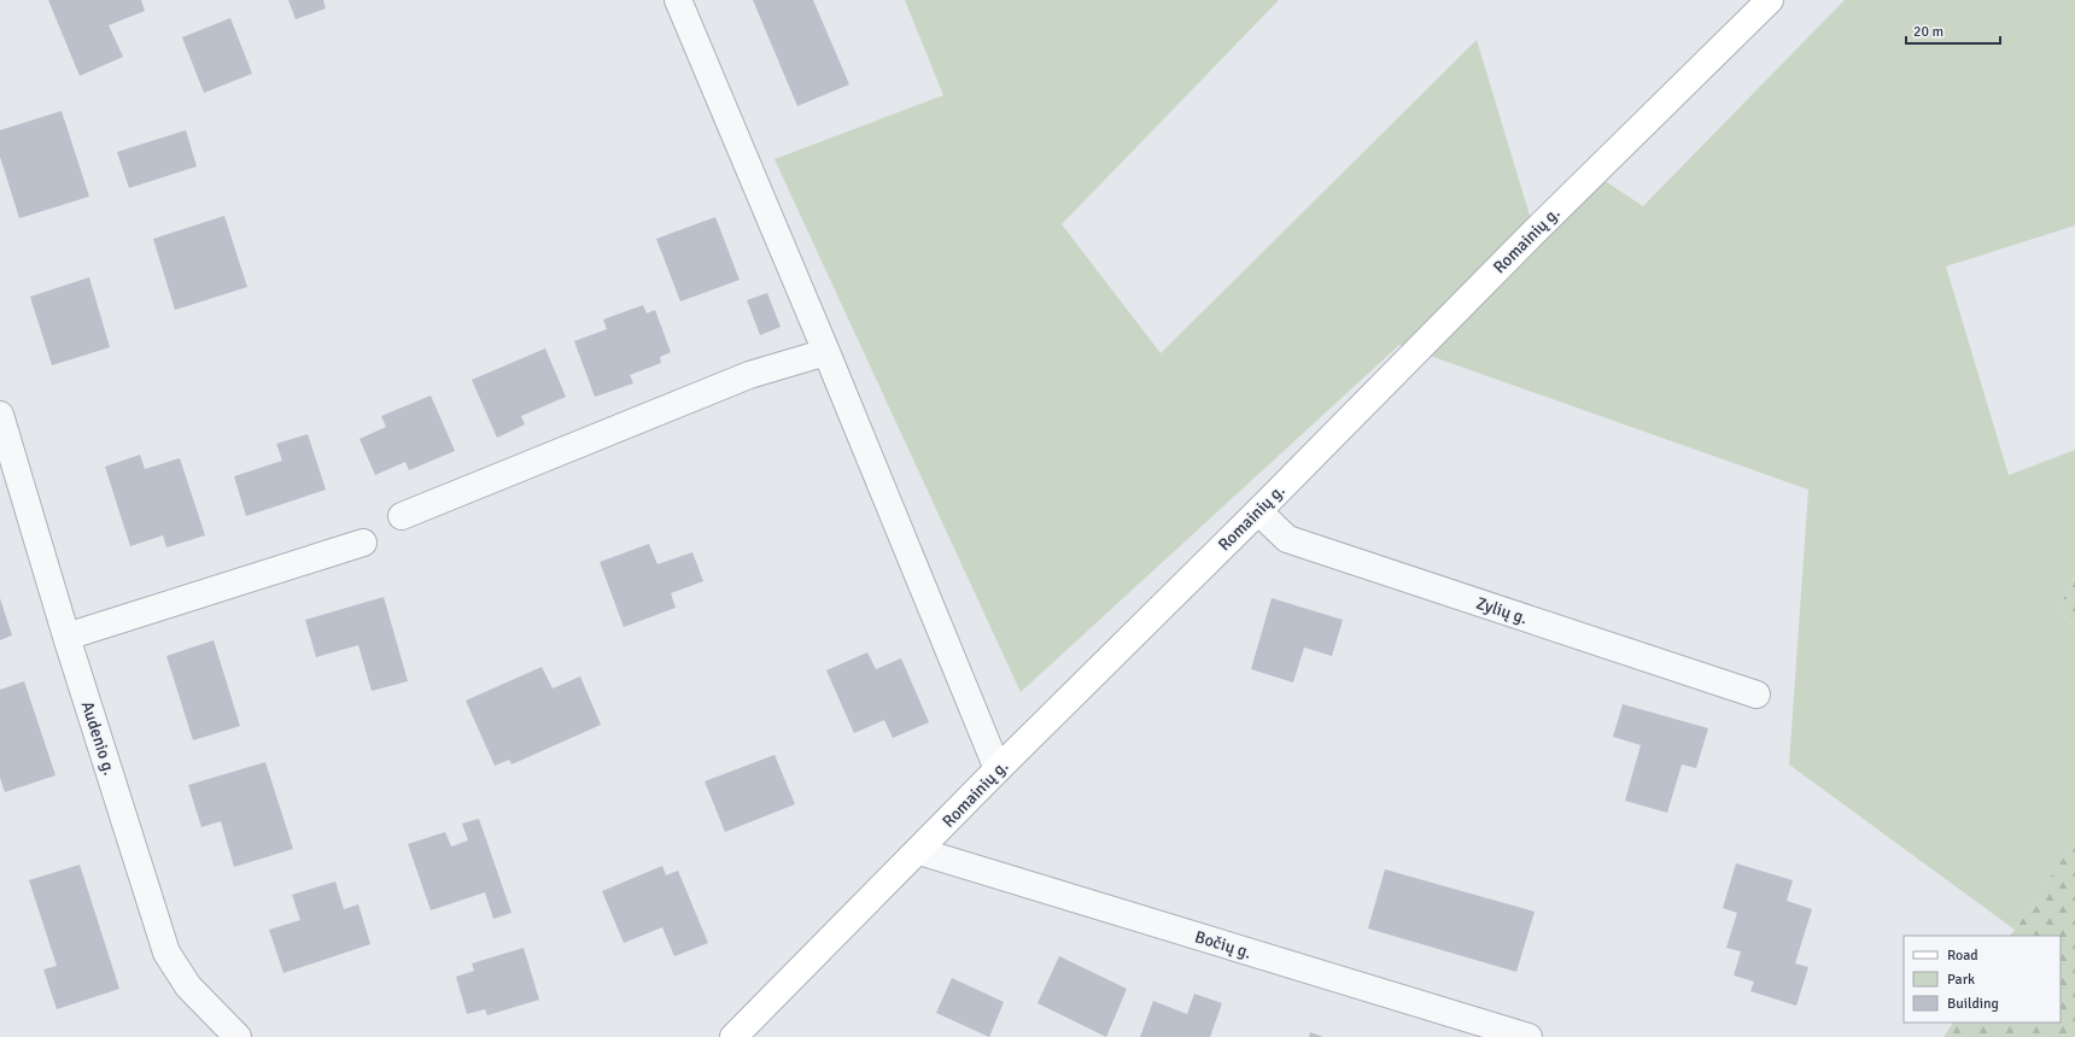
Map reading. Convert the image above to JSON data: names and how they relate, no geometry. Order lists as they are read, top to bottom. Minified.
{"streets":{"main road":["Romainių g."],"street":["Zylių g.","Audenio g.","Bočių g."]},"crossings":[["Romainių g.","Zylių g."],["Romainių g.","Bočių g."]],"legend":["Road","Park","Building"],"scale_bar":"20 m"}
